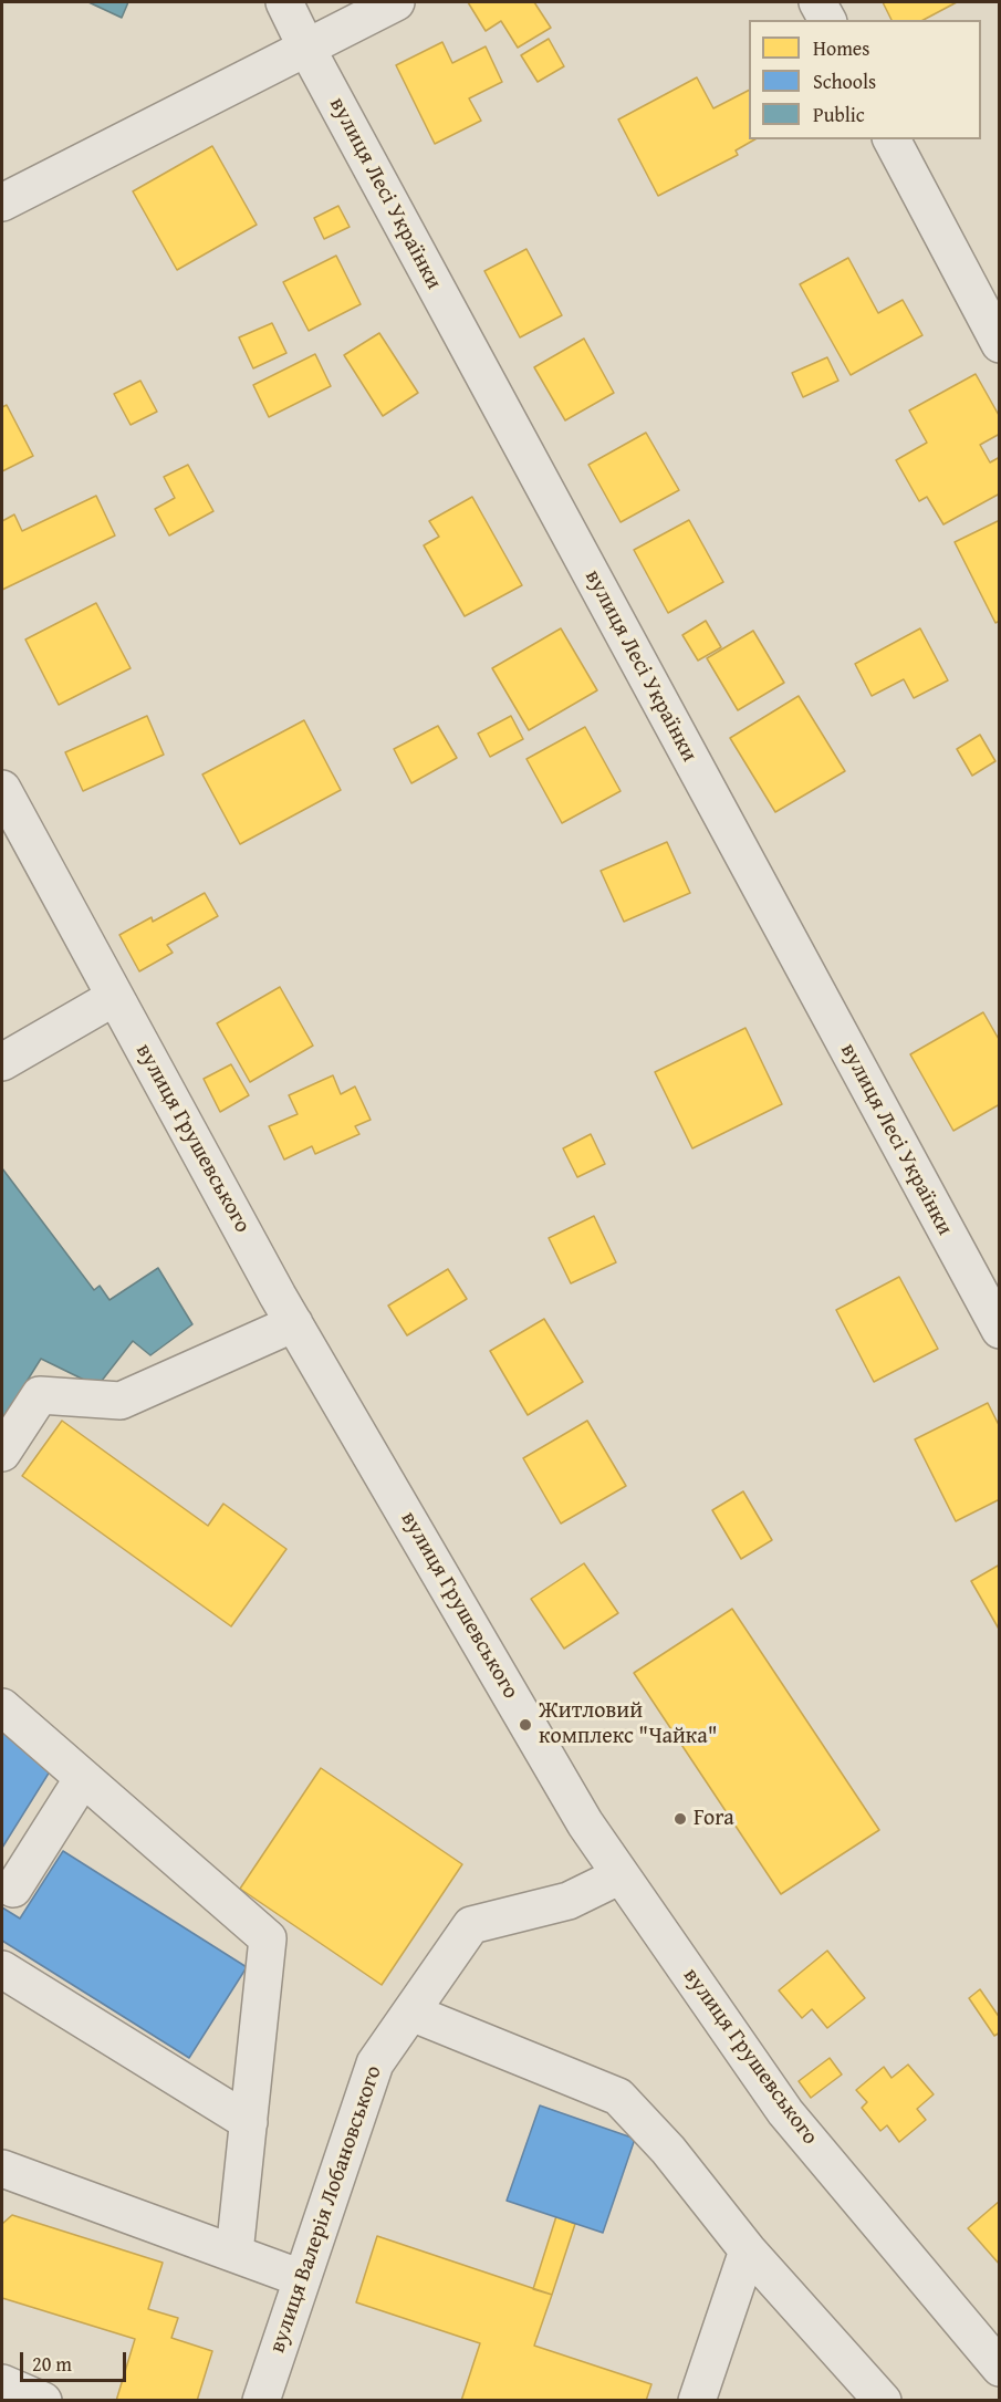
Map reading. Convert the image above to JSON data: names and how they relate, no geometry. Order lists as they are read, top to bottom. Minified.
{"streets":{"street":["вулиця Лесі Українки","вулиця Грушевського","вулиця Валерія Лобановського"]},"crossings":[["вулиця Грушевського","вулиця Валерія Лобановського"]],"places":["Житловий комплекс \"Чайка\"","Fora"],"legend":["Homes","Schools","Public"],"scale_bar":"20 m"}
